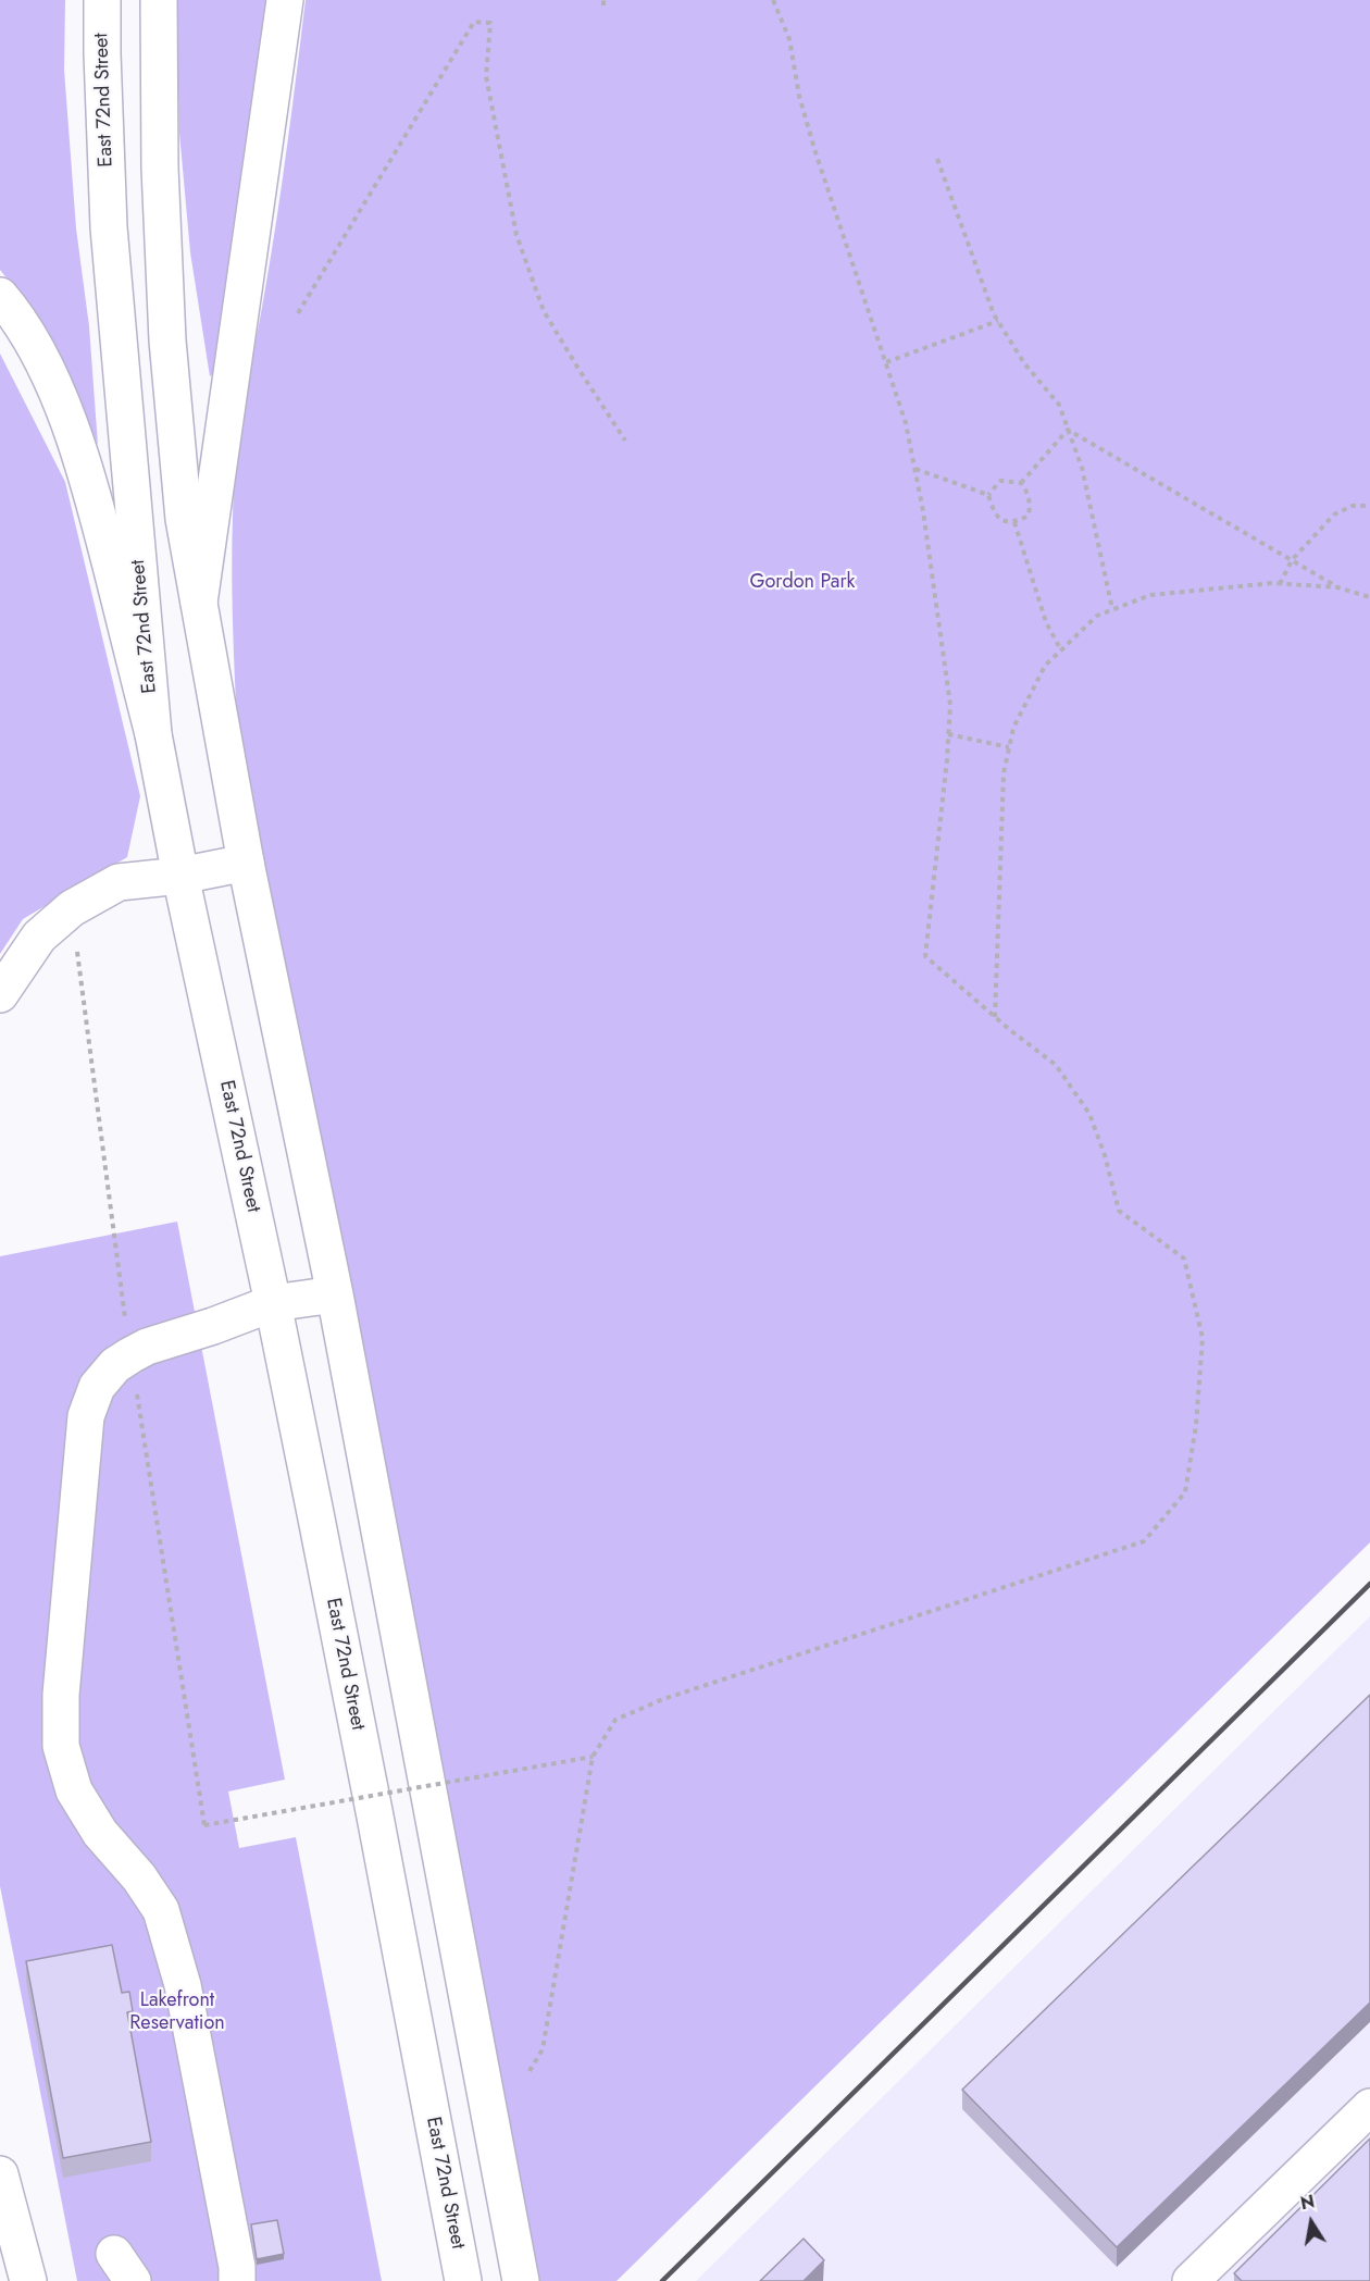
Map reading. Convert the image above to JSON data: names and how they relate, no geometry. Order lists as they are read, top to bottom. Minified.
{"streets":{"main road":["East 72nd Street"]},"parks":["Gordon Park","Lakefront Reservation"],"north":"top"}
